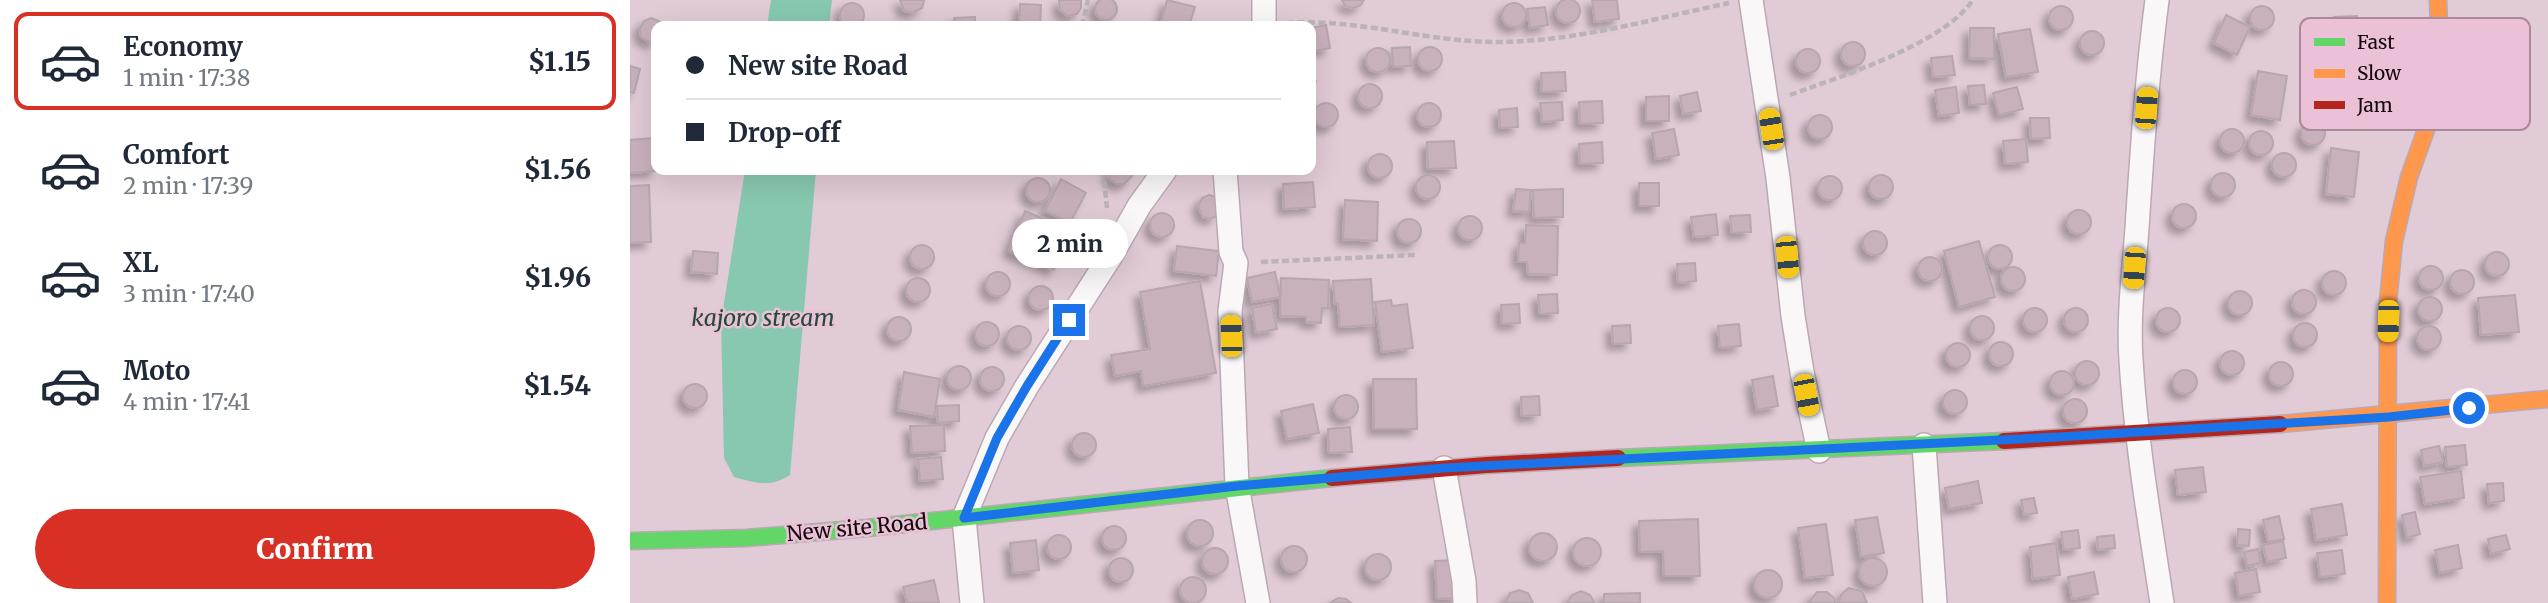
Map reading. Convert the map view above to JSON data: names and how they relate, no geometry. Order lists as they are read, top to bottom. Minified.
{"streets":{"street":["New site Road"]},"water":["kajoro stream"],"legend":["Fast","Slow","Jam"],"page":{"list":[{"name":"Economy","note":"1 min · 17:38","value":"$1.15"},{"name":"Comfort","note":"2 min · 17:39","value":"$1.56"},{"name":"XL","note":"3 min · 17:40","value":"$1.96"},{"name":"Moto","note":"4 min · 17:41","value":"$1.54"}],"banner":["New site Road","Drop-off"],"bubble":"2 min","buttons":"Confirm"}}
